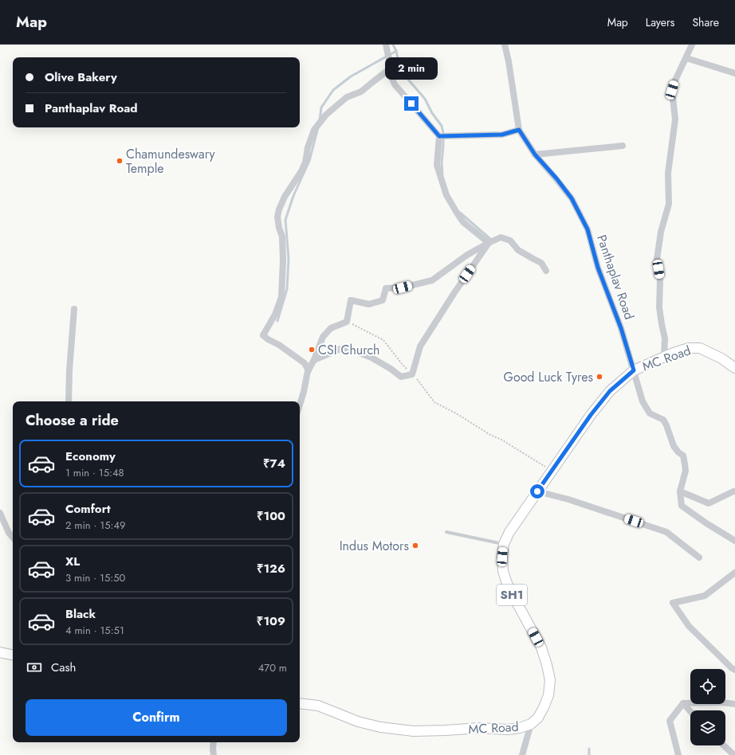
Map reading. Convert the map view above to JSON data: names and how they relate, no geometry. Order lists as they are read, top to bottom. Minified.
{"streets":{"main road":["MC Road","SH1"],"street":["Panthaplav Road"]},"crossings":[["Panthaplav Road","MC Road"]],"places":["Chamundeswary Temple","CSI Church","Good Luck Tyres","Indus Motors"],"page":{"header":"Map","nav":["Map","Layers","Share"],"bubble":"2 min","banner":["Olive Bakery","Panthaplav Road"],"heading":"Choose a ride","list":[{"name":"Economy","note":"1 min · 15:48","value":"₹74"},{"name":"Comfort","note":"2 min · 15:49","value":"₹100"},{"name":"XL","note":"3 min · 15:50","value":"₹126"},{"name":"Black","note":"4 min · 15:51","value":"₹109"}],"pay":["Cash","470 m"],"buttons":"Confirm"}}
